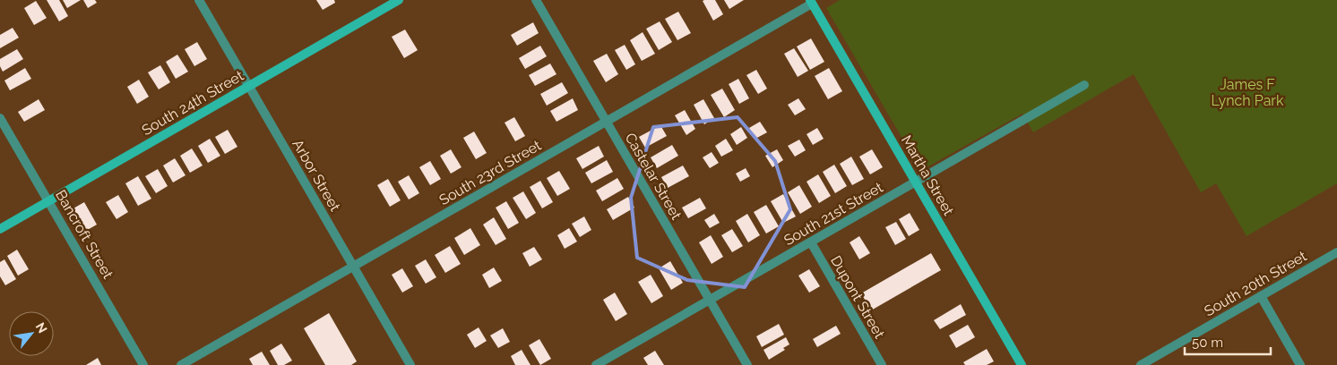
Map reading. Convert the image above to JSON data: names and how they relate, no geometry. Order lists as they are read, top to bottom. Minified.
{"streets":{"main road":["South 24th Street","Martha Street"],"street":["South 23rd Street","Arbor Street","Castelar Street","South 21st Street","Bancroft Street","South 20th Street","Dupont Street"]},"crossings":[["South 24th Street","Arbor Street"],["South 24th Street","Bancroft Street"],["South 23rd Street","Arbor Street"],["South 23rd Street","Martha Street"],["South 23rd Street","Castelar Street"],["Martha Street","South 21st Street"],["Castelar Street","South 21st Street"],["South 21st Street","Dupont Street"]],"parks":["James F Lynch Park"],"scale_bar":"50 m","north":"top right"}
